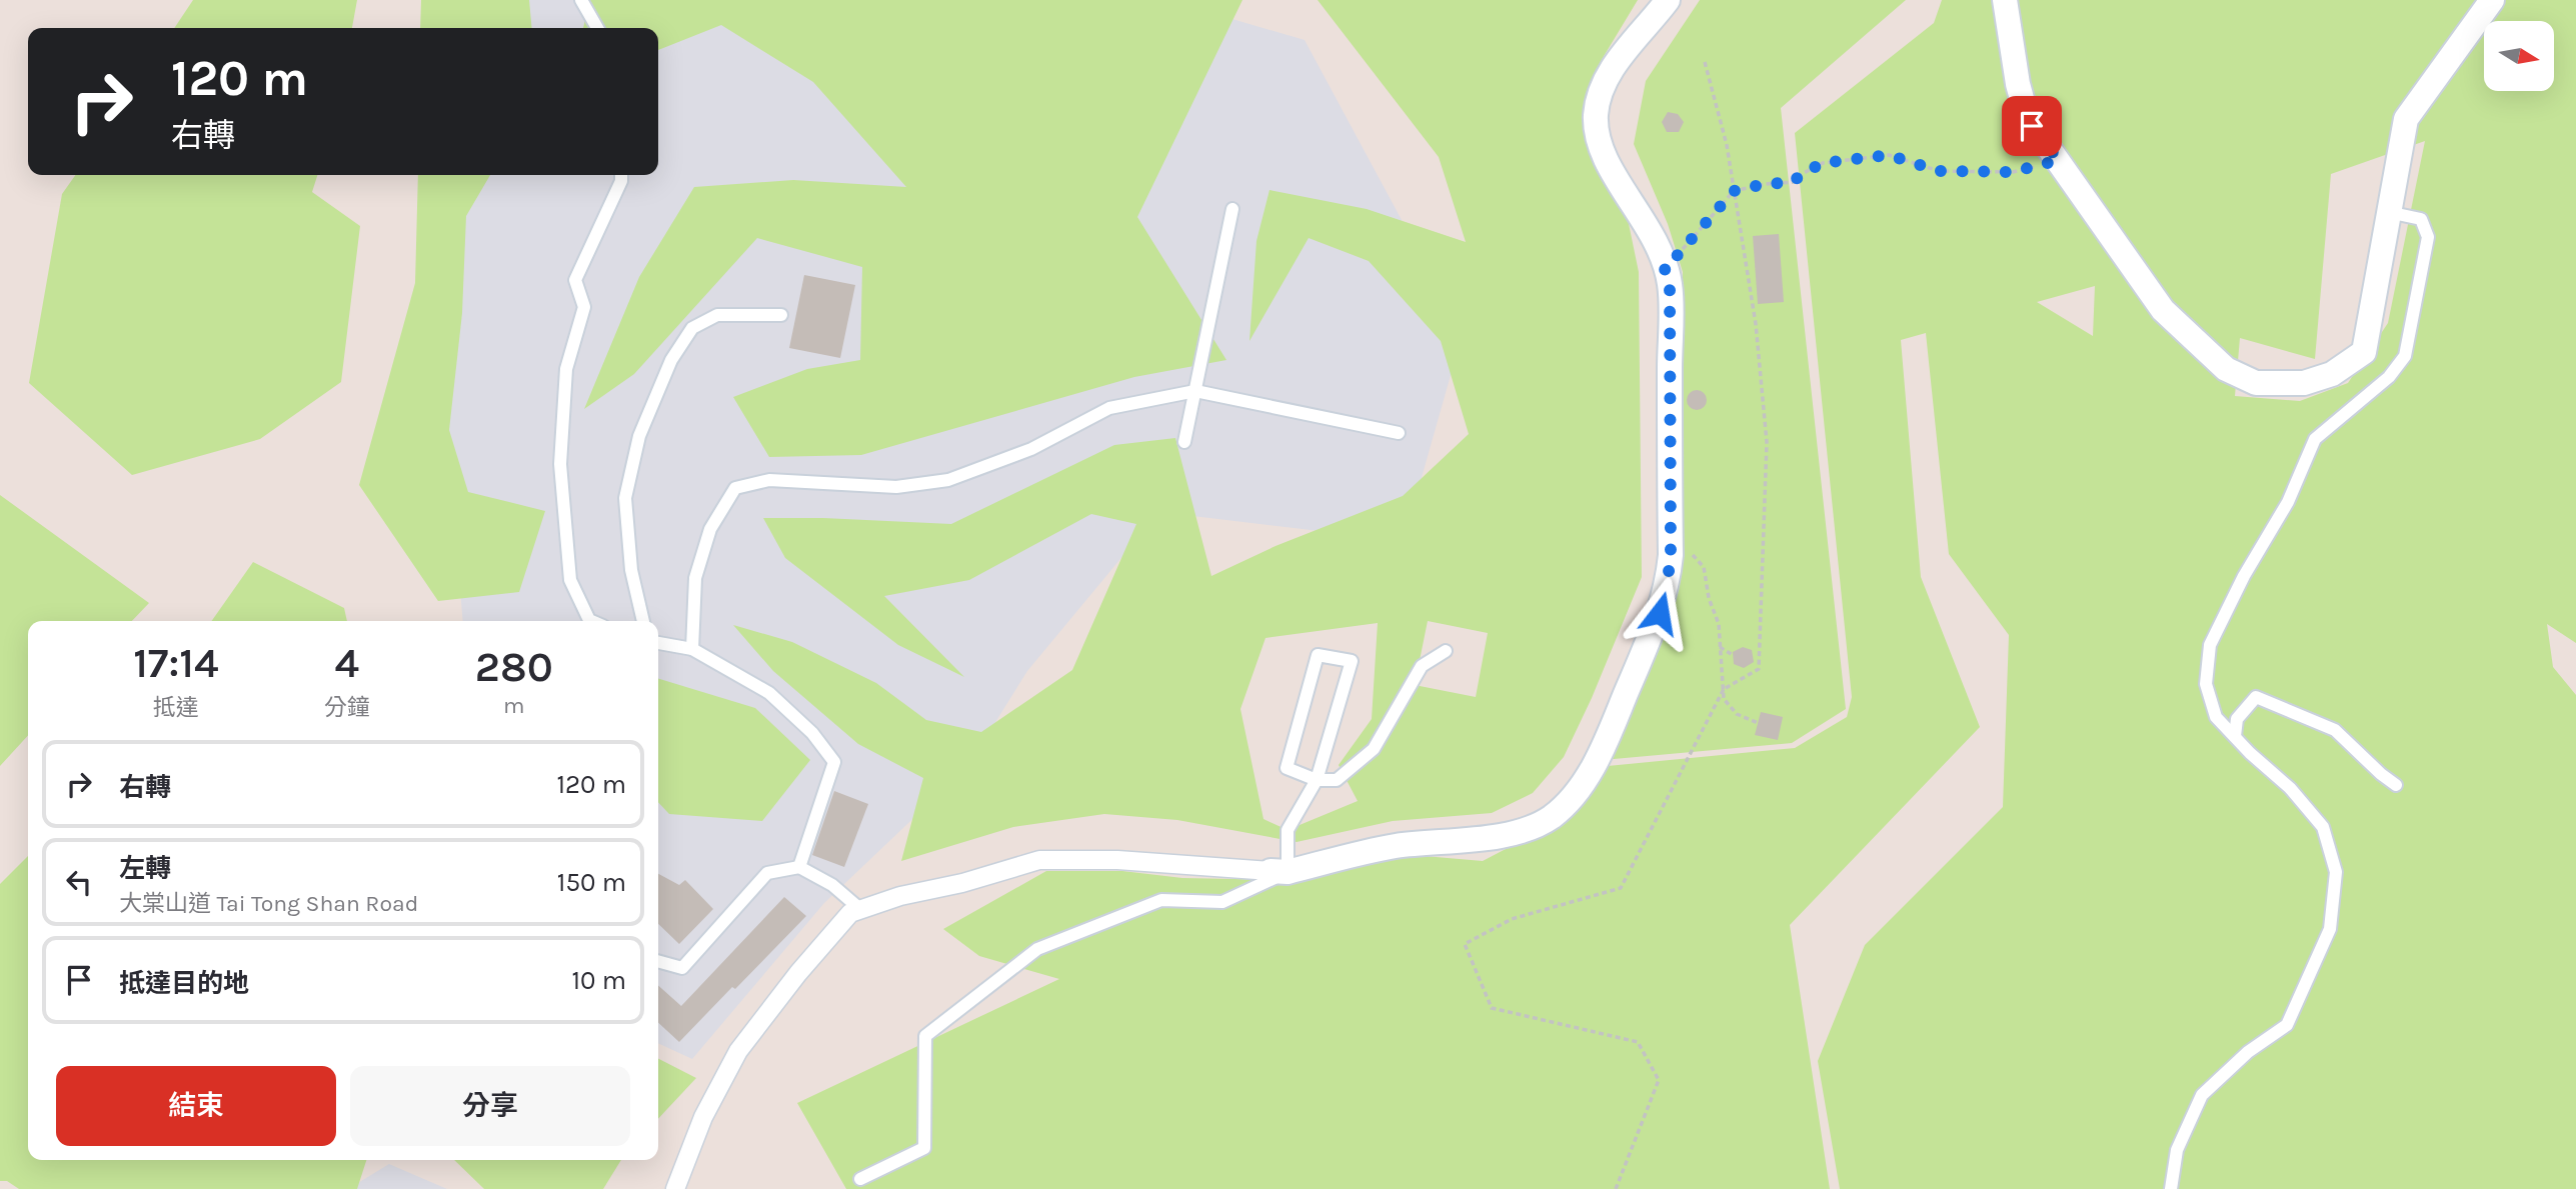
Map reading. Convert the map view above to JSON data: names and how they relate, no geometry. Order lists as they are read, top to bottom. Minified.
{"north":"right","page":{"turn":["120 m","右轉"],"eta":["17:14","抵達","4","分鐘","280","m"],"list":[{"name":"右轉","value":"120 m"},{"name":"左轉","note":"大棠山道 Tai Tong Shan Road","value":"150 m"},{"name":"抵達目的地","value":"10 m"}],"buttons":["結束","分享"]}}
